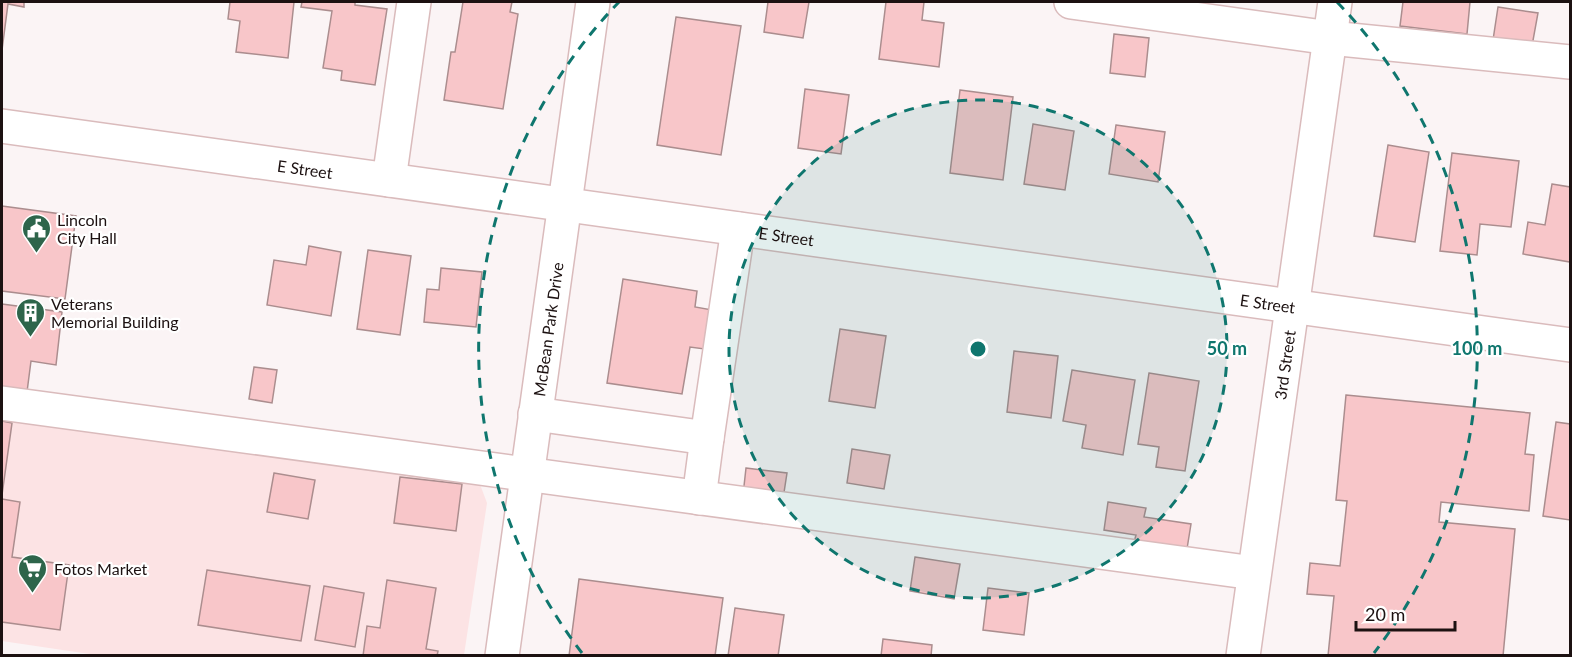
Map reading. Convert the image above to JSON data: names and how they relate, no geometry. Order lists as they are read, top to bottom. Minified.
{"streets":{"street":["E Street","McBean Park Drive","3rd Street"]},"crossings":[["E Street","McBean Park Drive"],["E Street","3rd Street"]],"places":{"public building":["Lincoln City Hall"],"building":["Veterans Memorial Building"],"supermarket":["Fotos Market"]},"scale_bar":"20 m","rings":["50 m","100 m"]}
